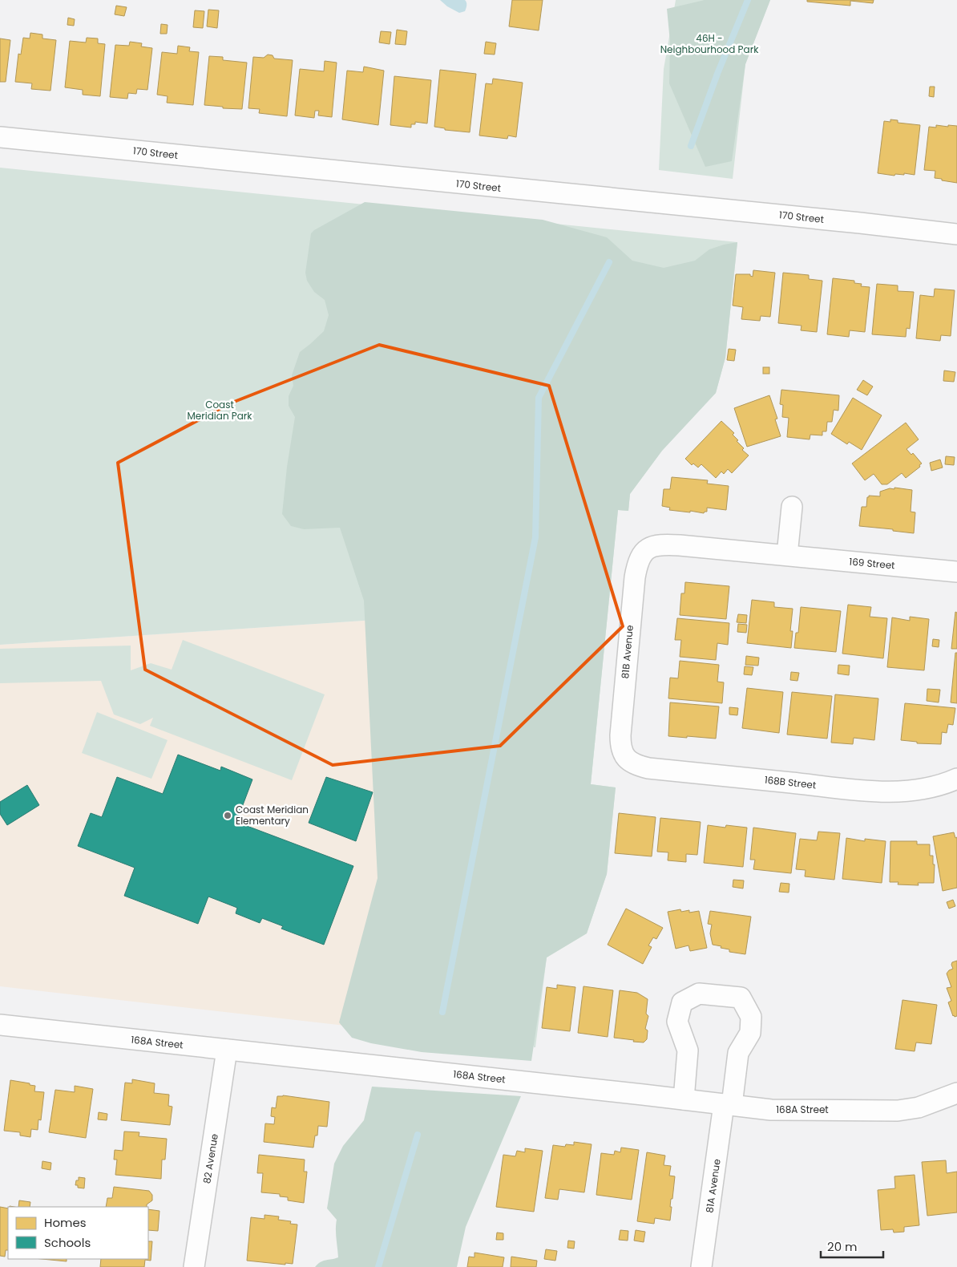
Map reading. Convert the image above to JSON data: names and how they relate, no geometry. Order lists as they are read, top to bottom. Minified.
{"streets":{"street":["170 Street","169 Street","81B Avenue","168B Street","168A Street","82 Avenue","81A Avenue"]},"crossings":[["169 Street","81B Avenue"],["81B Avenue","168B Street"],["168A Street","82 Avenue"],["168A Street","81A Avenue"]],"parks":["46H - Neighbourhood Park","Coast Meridian Park"],"places":["Coast Meridian Elementary"],"legend":["Homes","Schools"],"scale_bar":"20 m"}
